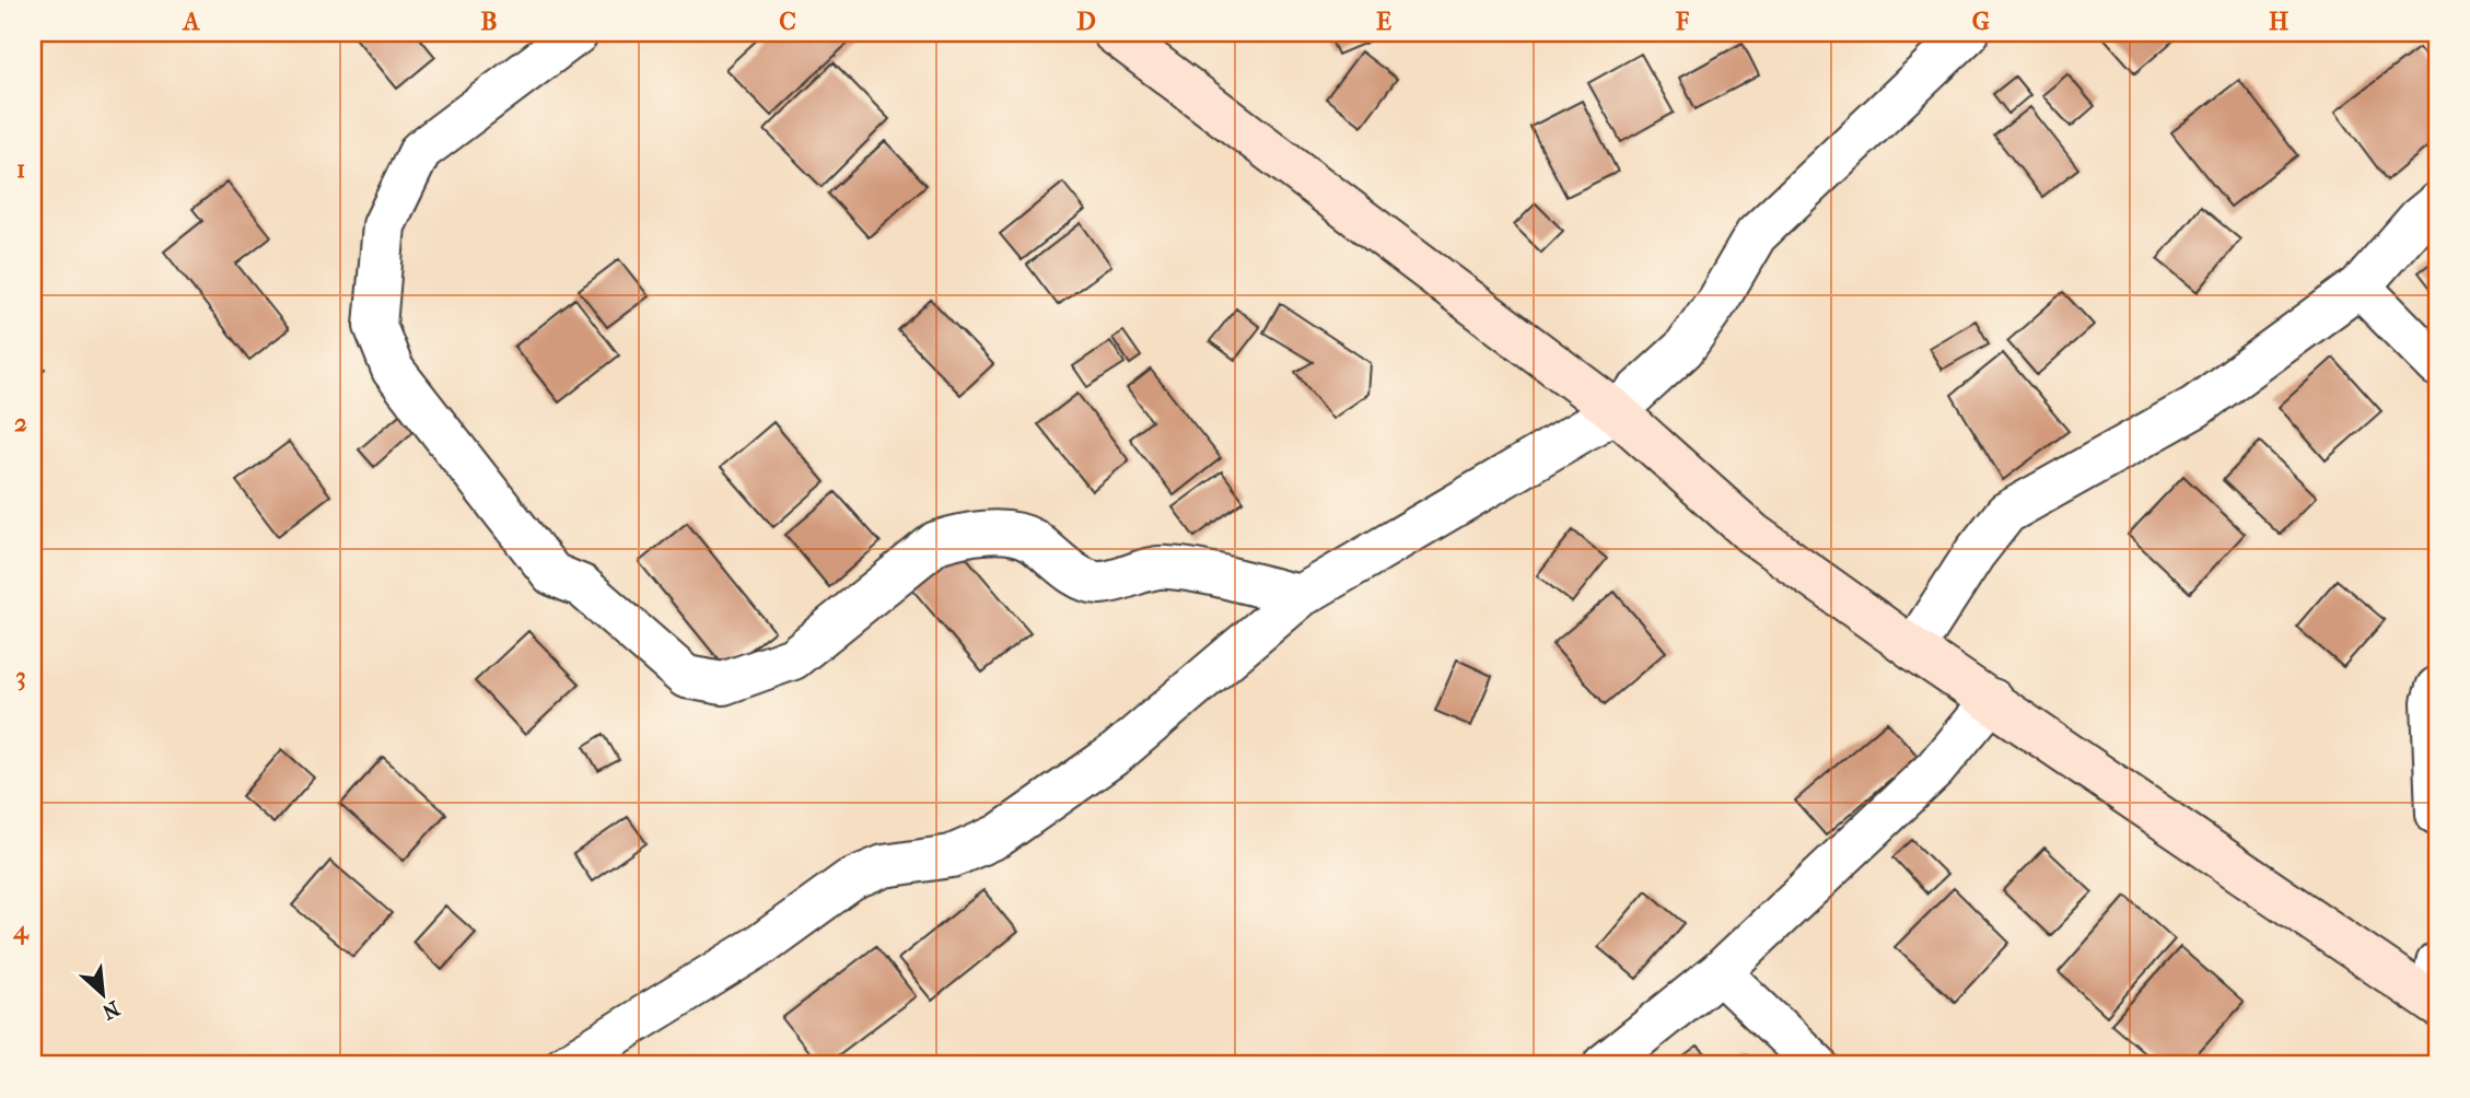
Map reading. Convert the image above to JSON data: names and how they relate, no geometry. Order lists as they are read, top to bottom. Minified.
{"north":"bottom right","grid":{"columns":["A","B","C","D","E","F","G","H"],"rows":["1","2","3","4"]}}
